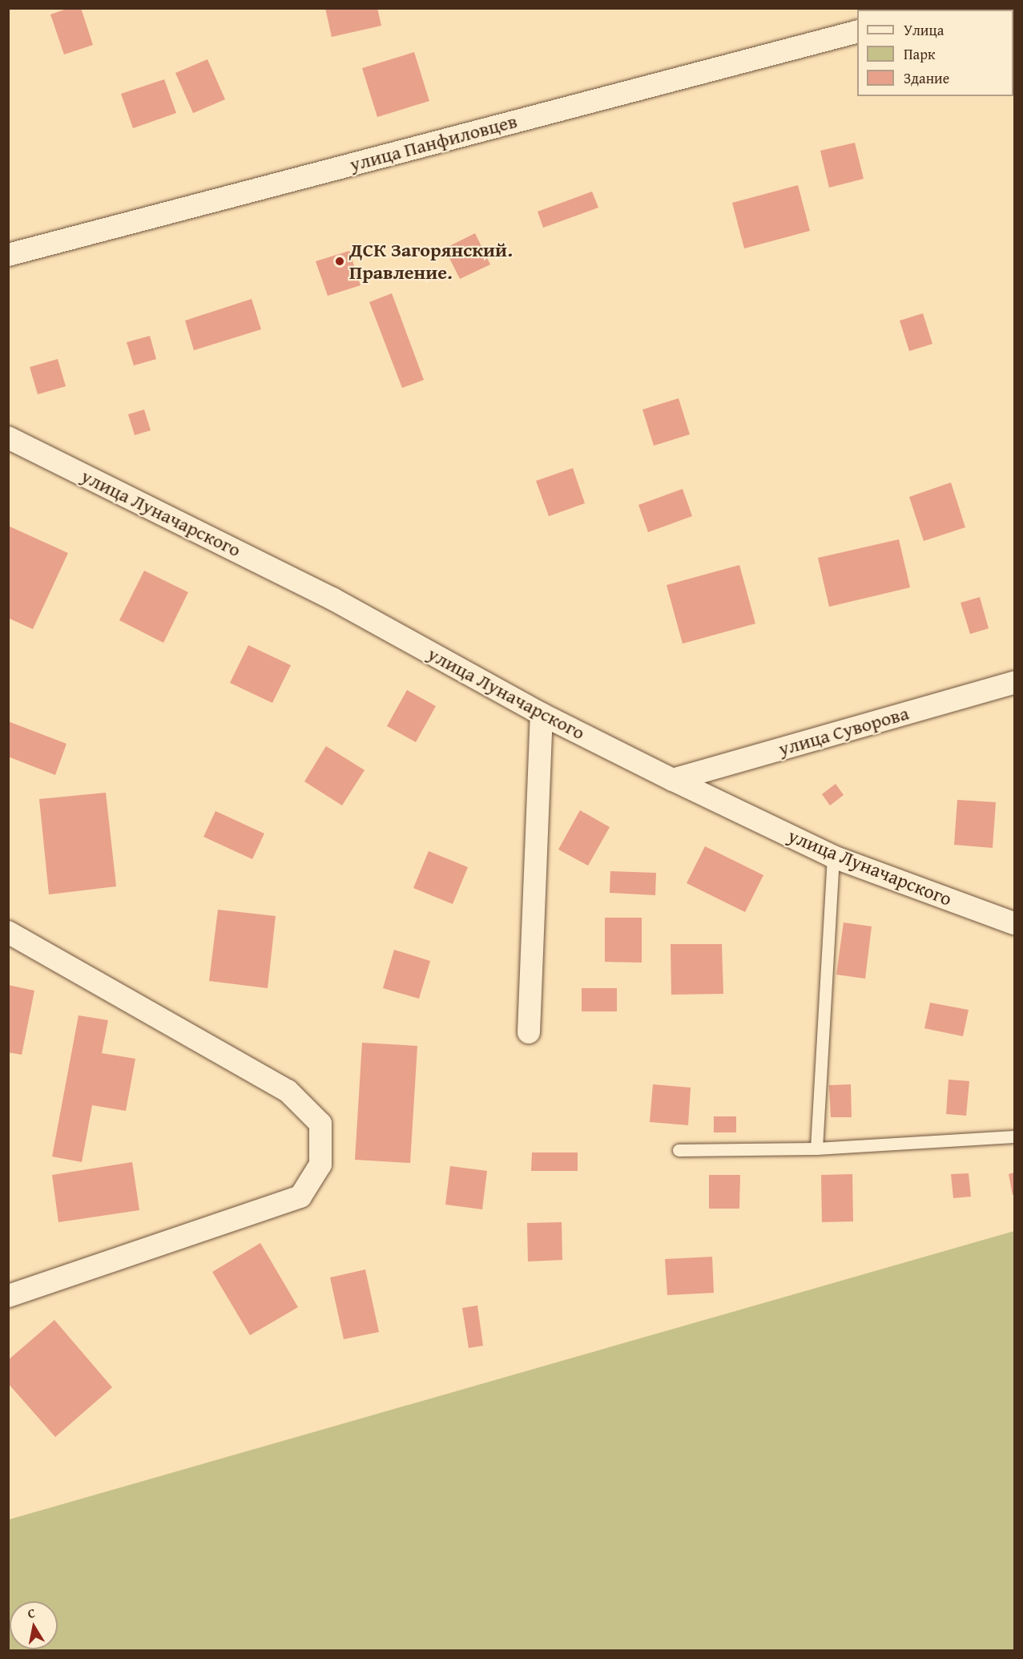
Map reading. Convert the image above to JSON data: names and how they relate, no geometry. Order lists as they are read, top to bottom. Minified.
{"streets":{"street":["улица Панфиловцев","улица Луначарского","улица Суворова"]},"crossings":[["улица Луначарского","улица Суворова"]],"places":["ДСК Загорянский. Правление."],"legend":["Улица","Парк","Здание"],"north":"top"}
